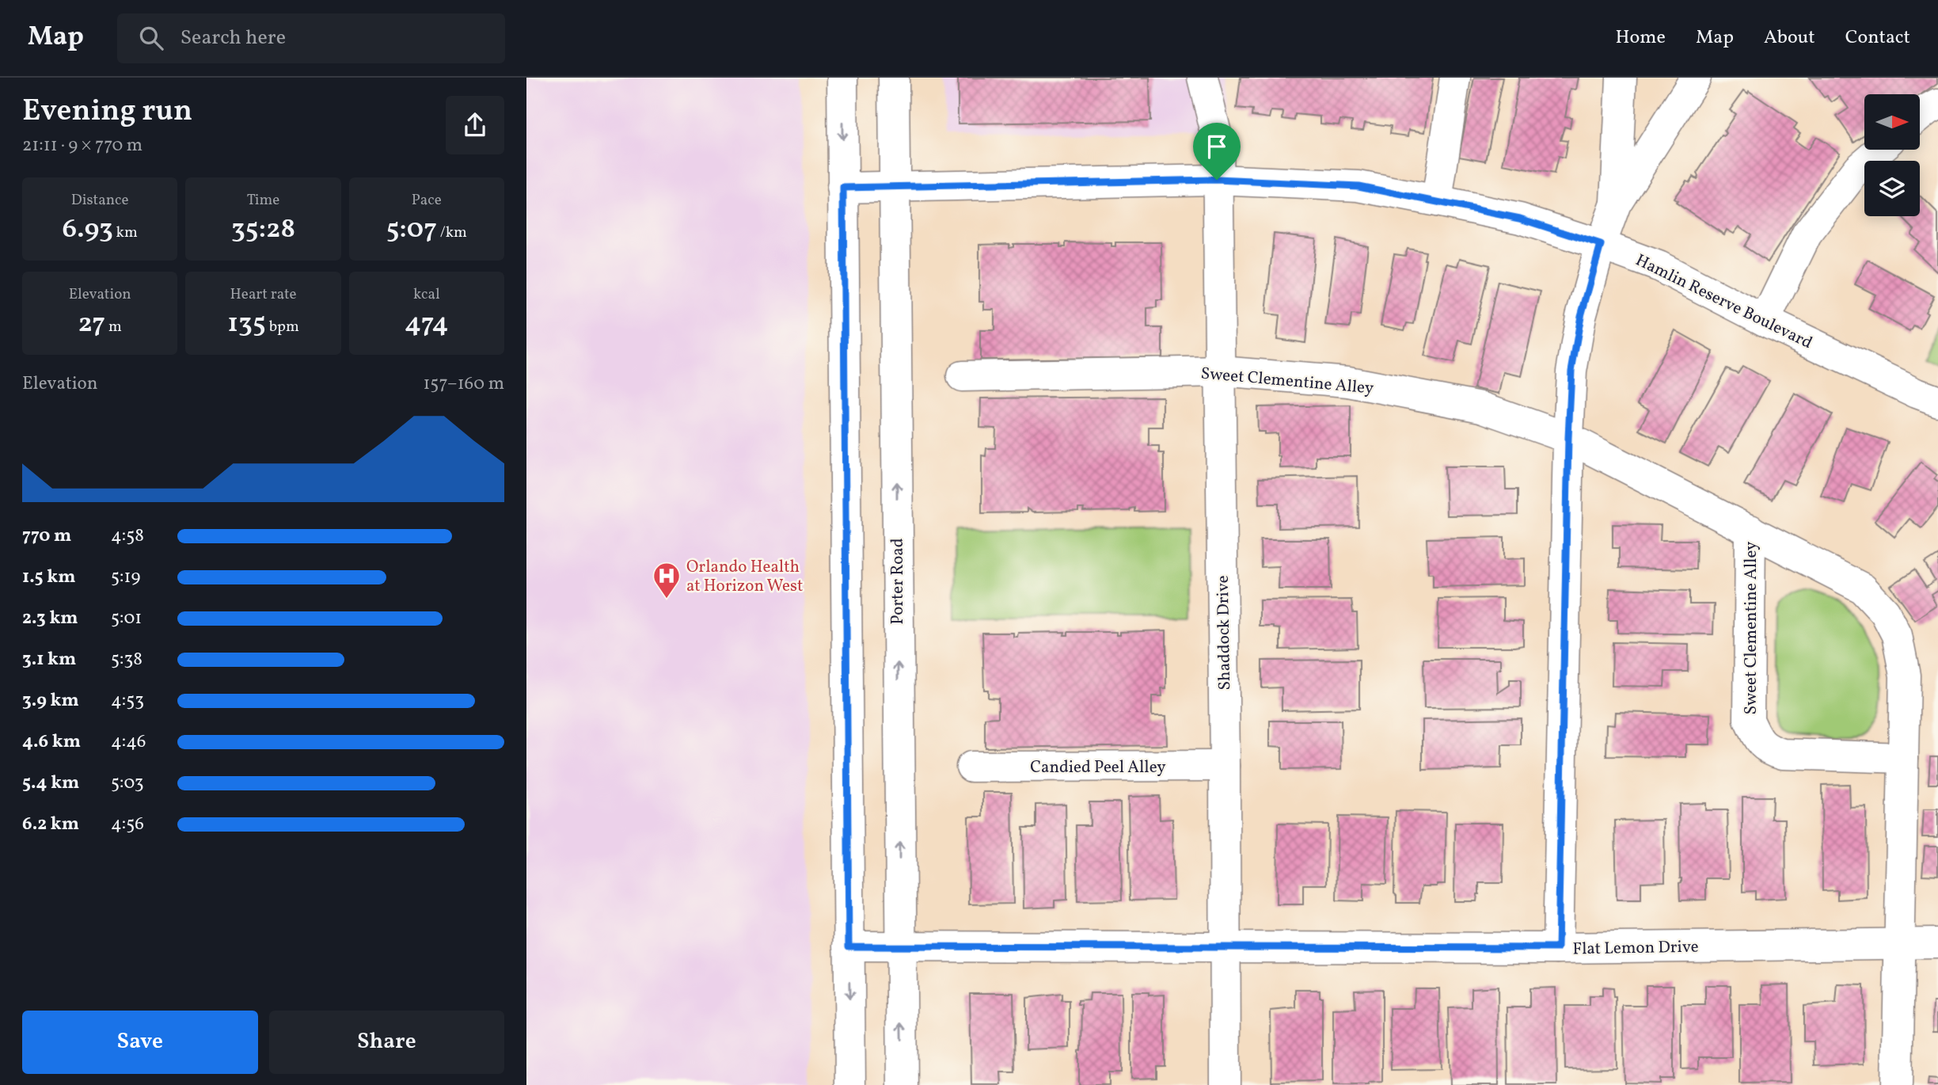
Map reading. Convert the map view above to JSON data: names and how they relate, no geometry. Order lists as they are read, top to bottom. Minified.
{"streets":{"street":["Hamlin Reserve Boulevard","Sweet Clementine Alley","Porter Road","Shaddock Drive","Candied Peel Alley","Flat Lemon Drive"]},"crossings":[["Hamlin Reserve Boulevard","Porter Road"],["Hamlin Reserve Boulevard","Shaddock Drive"],["Sweet Clementine Alley","Shaddock Drive"],["Sweet Clementine Alley","Flat Lemon Drive"],["Porter Road","Flat Lemon Drive"],["Shaddock Drive","Candied Peel Alley"],["Shaddock Drive","Flat Lemon Drive"]],"places":{"hospital":["Orlando Health at Horizon West"]},"north":"right","page":{"header":"Map","search":"Search here","nav":["Home","Map","About","Contact"],"heading":["Evening run","21:11 · 9 × 770 m"],"stats":[["Distance","6.93 km"],["Time","35:28"],["Pace","5:07 /km"],["Elevation","27 m"],["Heart rate","135 bpm"],["kcal","474"]],"chart":["Elevation","157–160 m"],"list":[{"name":"770 m","note":"4:58"},{"name":"1.5 km","note":"5:19"},{"name":"2.3 km","note":"5:01"},{"name":"3.1 km","note":"5:38"},{"name":"3.9 km","note":"4:53"},{"name":"4.6 km","note":"4:46"},{"name":"5.4 km","note":"5:03"},{"name":"6.2 km","note":"4:56"}],"buttons":["Save","Share"]}}
